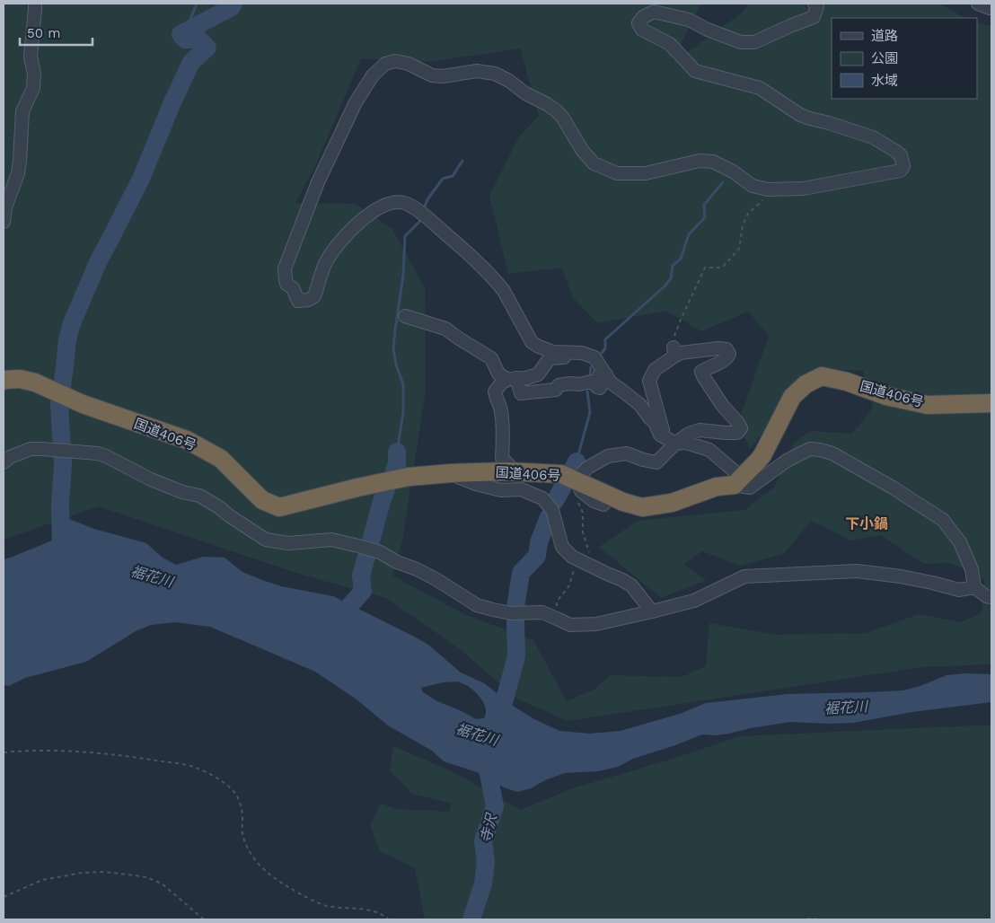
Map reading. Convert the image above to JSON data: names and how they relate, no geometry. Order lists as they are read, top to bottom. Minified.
{"streets":{"highway":["国道406号"]},"districts":["下小鍋"],"water":["裾花川","寺沢"],"legend":["道路","公園","水域"],"scale_bar":"50 m"}
